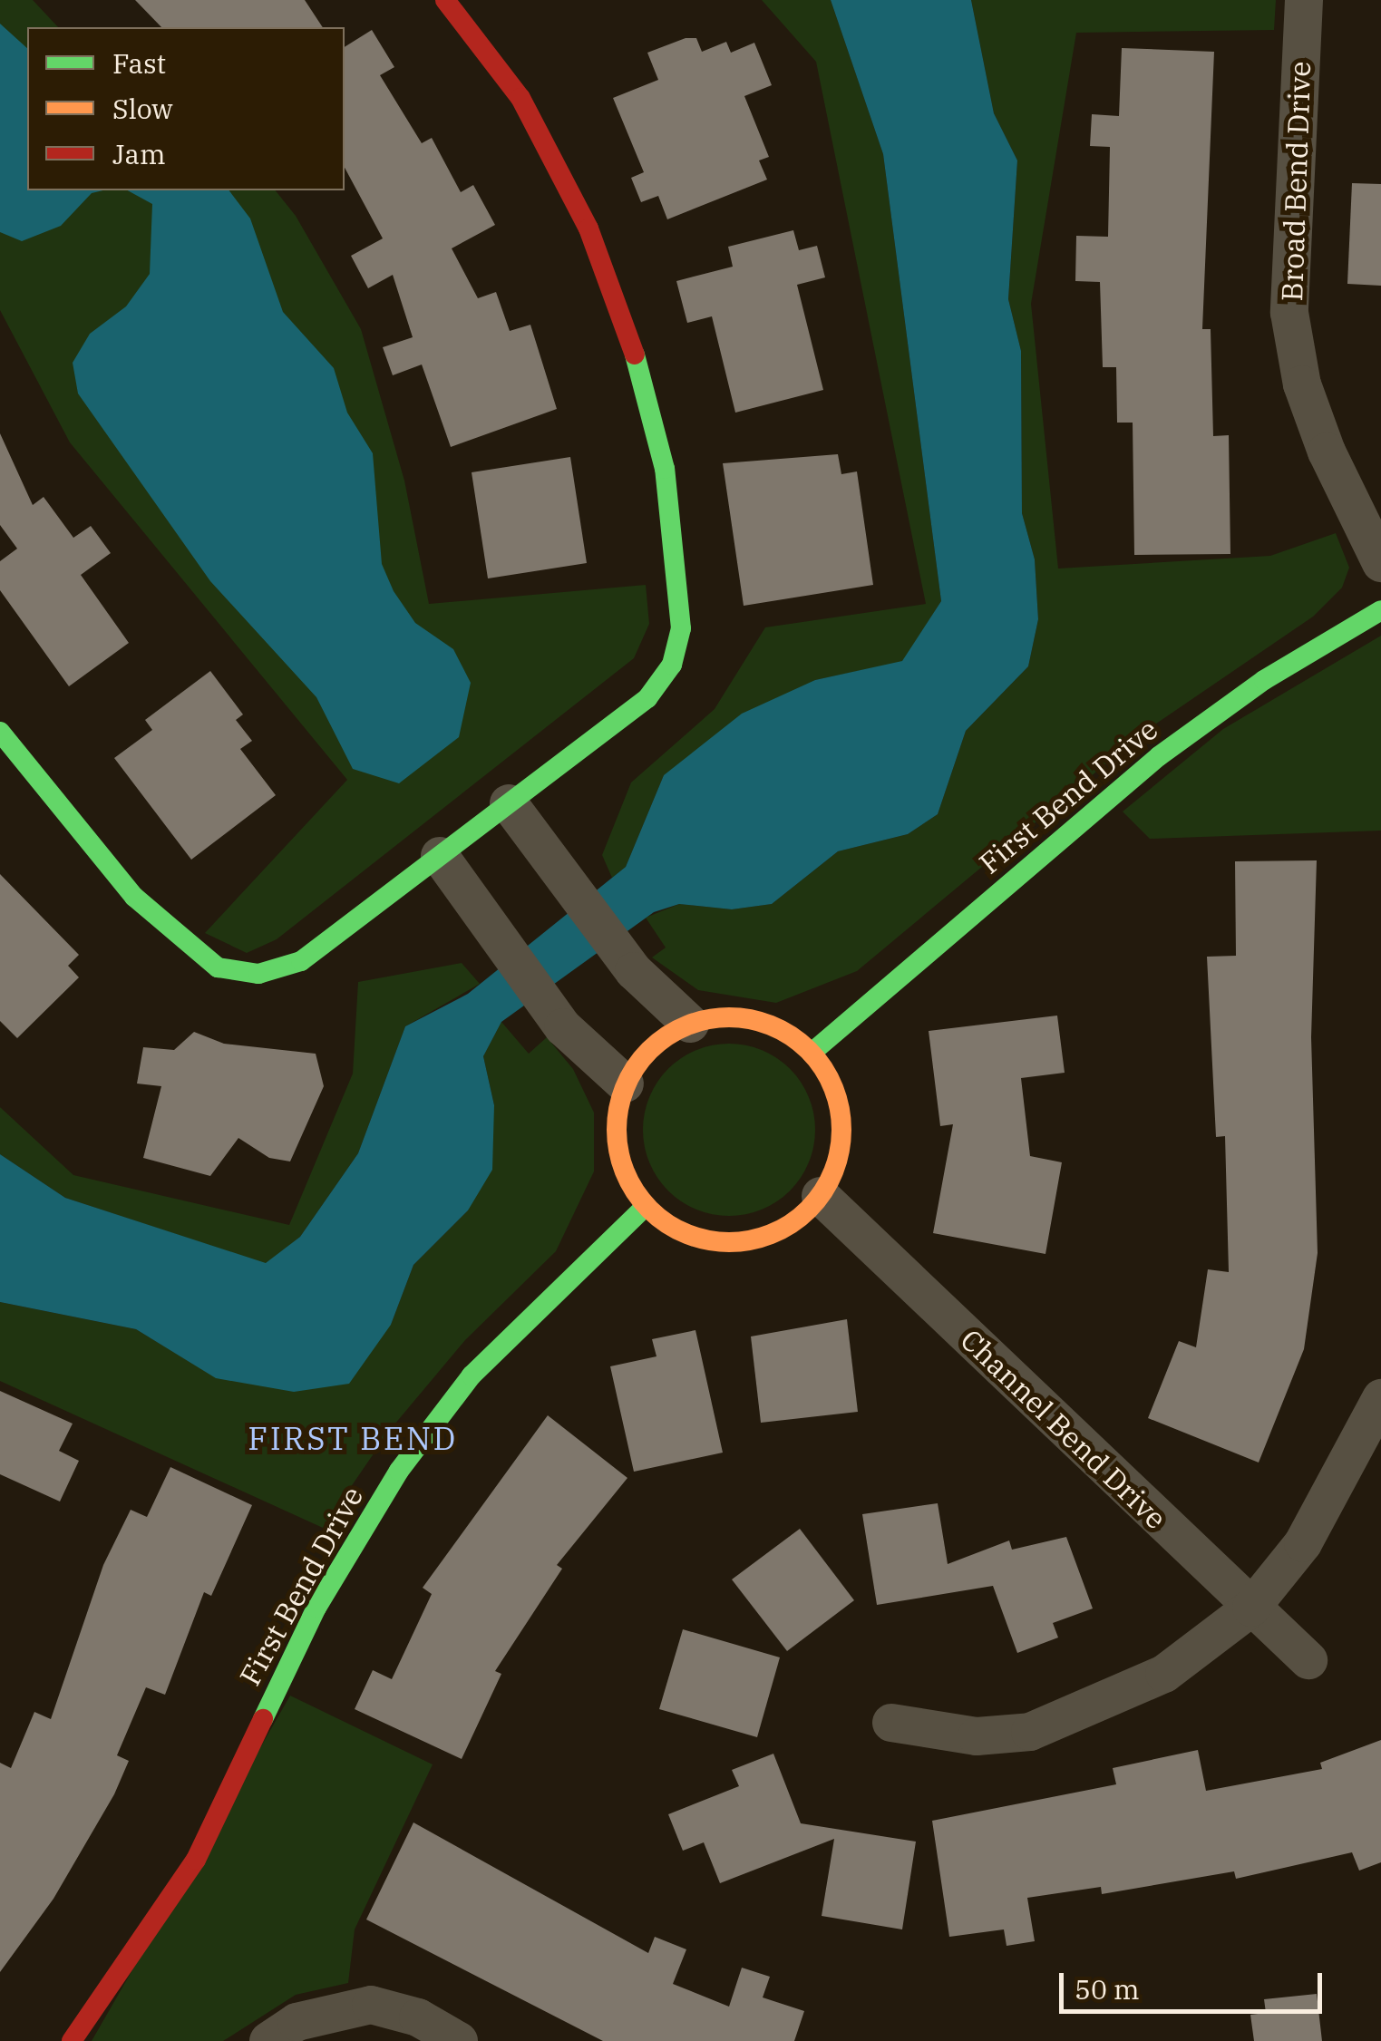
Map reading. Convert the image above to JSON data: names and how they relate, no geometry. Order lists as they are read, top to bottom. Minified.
{"streets":{"street":["Broad Bend Drive","First Bend Drive","Channel Bend Drive"]},"crossings":[["First Bend Drive","Channel Bend Drive"]],"districts":["FIRST BEND"],"legend":["Fast","Slow","Jam"],"scale_bar":"50 m"}
